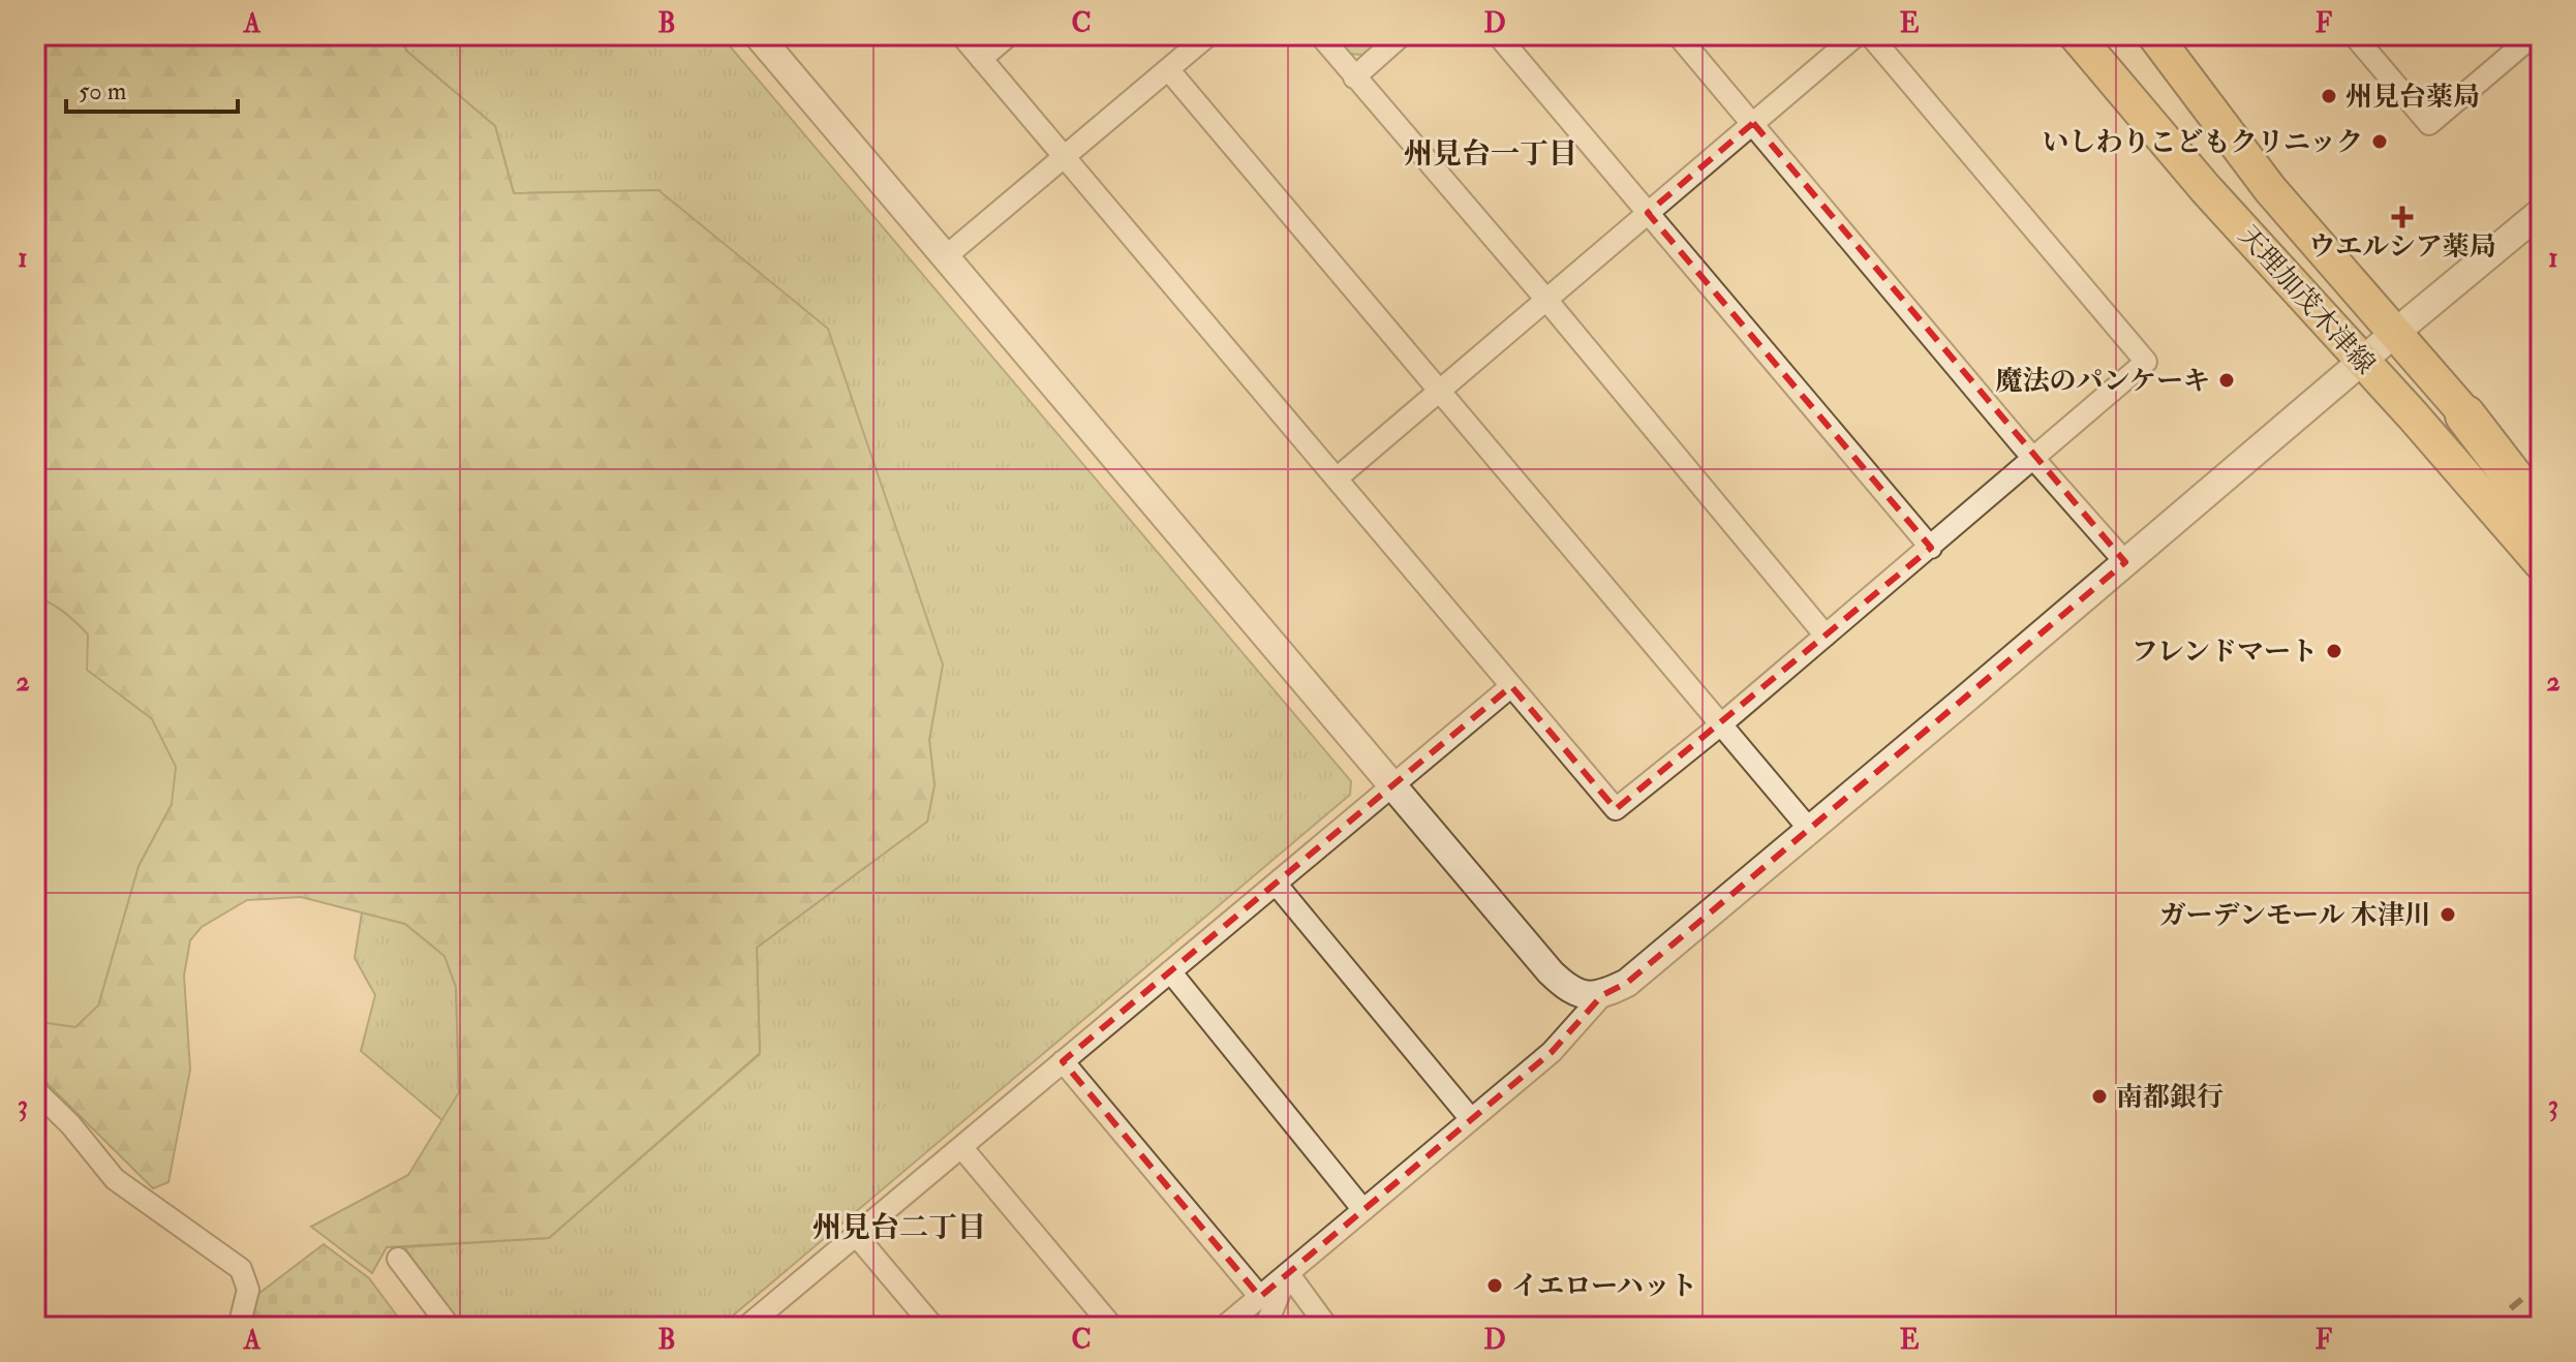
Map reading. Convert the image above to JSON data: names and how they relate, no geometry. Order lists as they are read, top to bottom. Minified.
{"streets":{"main road":["天理加茂木津線"]},"districts":["州見台一丁目","州見台二丁目"],"places":{"other":["州見台薬局","いしわりこどもクリニック","魔法のパンケーキ","フレンドマート","ガーデンモール 木津川","南都銀行","イエローハット"],"health":["ウエルシア薬局"]},"scale_bar":"50 m","grid":{"columns":["A","B","C","D","E","F"],"rows":["1","2","3"]}}
